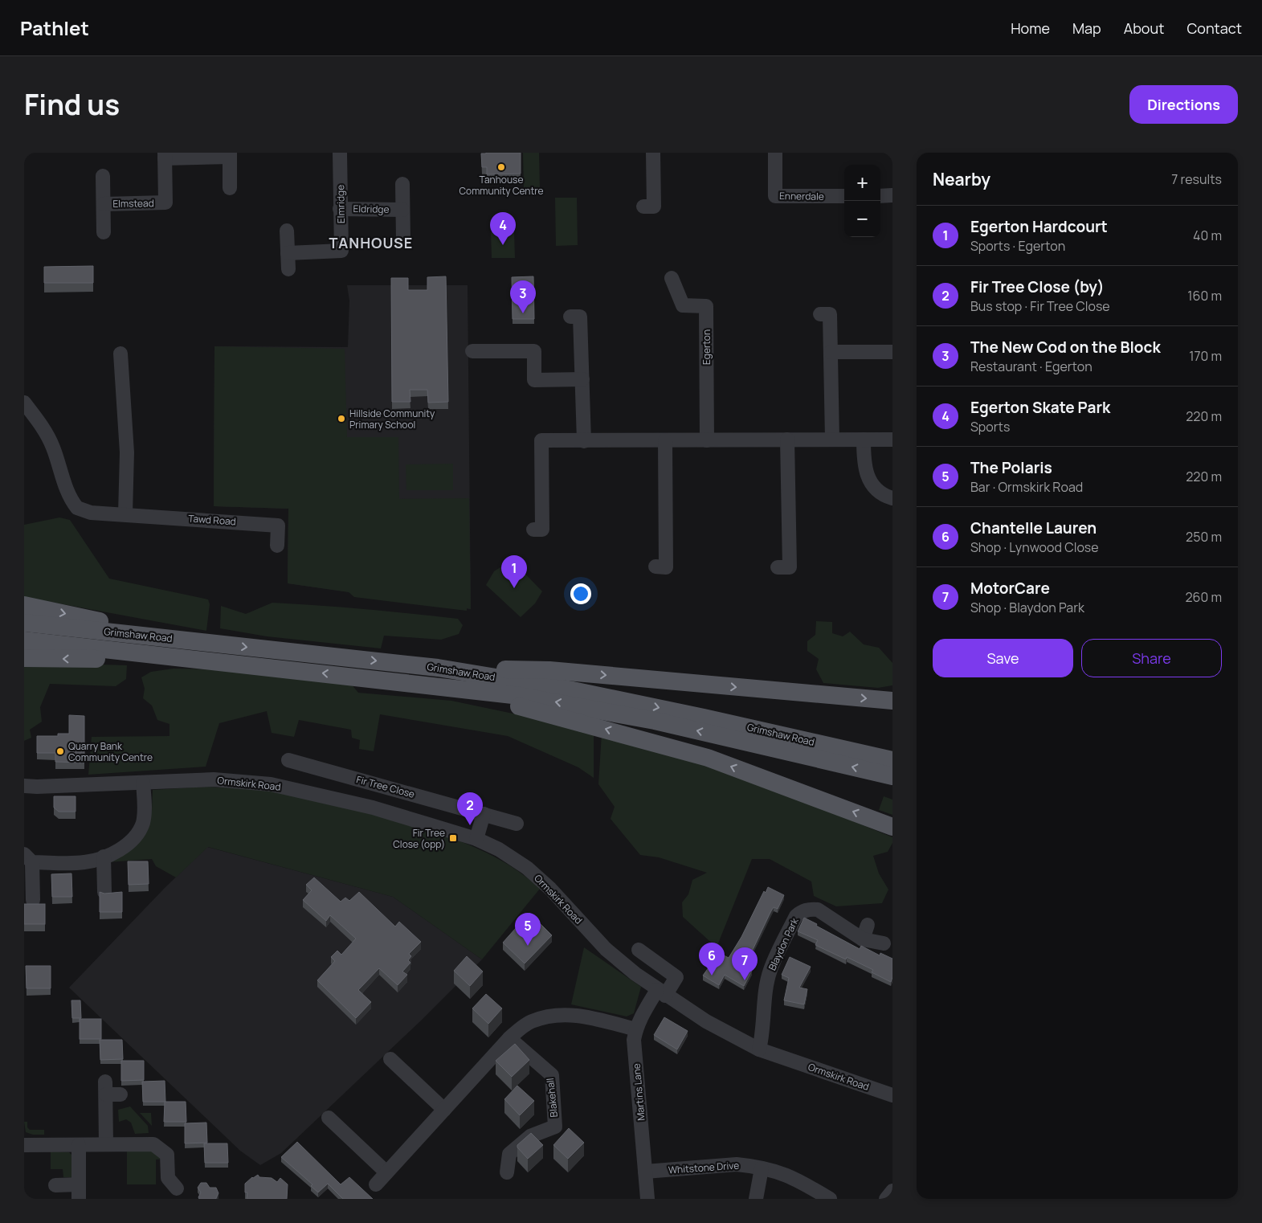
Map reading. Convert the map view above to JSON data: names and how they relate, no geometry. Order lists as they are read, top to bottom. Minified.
{"streets":{"main road":["Grimshaw Road"],"street":["Ennerdale","Elmstead","Elmridge","Eldridge","Egerton","Tawd Road","Ormskirk Road","Fir Tree Close","Blaydon Park","Martins Lane","Blakehall","Whitstone Drive"]},"crossings":[["Elmridge","Eldridge"],["Ormskirk Road","Blaydon Park"],["Ormskirk Road","Martins Lane"],["Martins Lane","Whitstone Drive"]],"districts":["TANHOUSE"],"places":{"other":["Tanhouse Community Centre","Hillside Community Primary School","Quarry Bank Community Centre"],"transit":["Fir Tree Close (opp)"]},"page":{"header":"Pathlet","nav":["Home","Map","About","Contact"],"title":"Find us","buttons":["Directions",["Save","Share"]],"heading":["Nearby","7 results"],"map_buttons":["+","−"],"list":[{"mark":"1","name":"Egerton Hardcourt","note":"Sports · Egerton","value":"40 m"},{"mark":"2","name":"Fir Tree Close (by)","note":"Bus stop · Fir Tree Close","value":"160 m"},{"mark":"3","name":"The New Cod on the Block","note":"Restaurant · Egerton","value":"170 m"},{"mark":"4","name":"Egerton Skate Park","note":"Sports","value":"220 m"},{"mark":"5","name":"The Polaris","note":"Bar · Ormskirk Road","value":"220 m"},{"mark":"6","name":"Chantelle Lauren","note":"Shop · Lynwood Close","value":"250 m"},{"mark":"7","name":"MotorCare","note":"Shop · Blaydon Park","value":"260 m"}],"pins":["4","3","1","2","5","6","7"]}}
